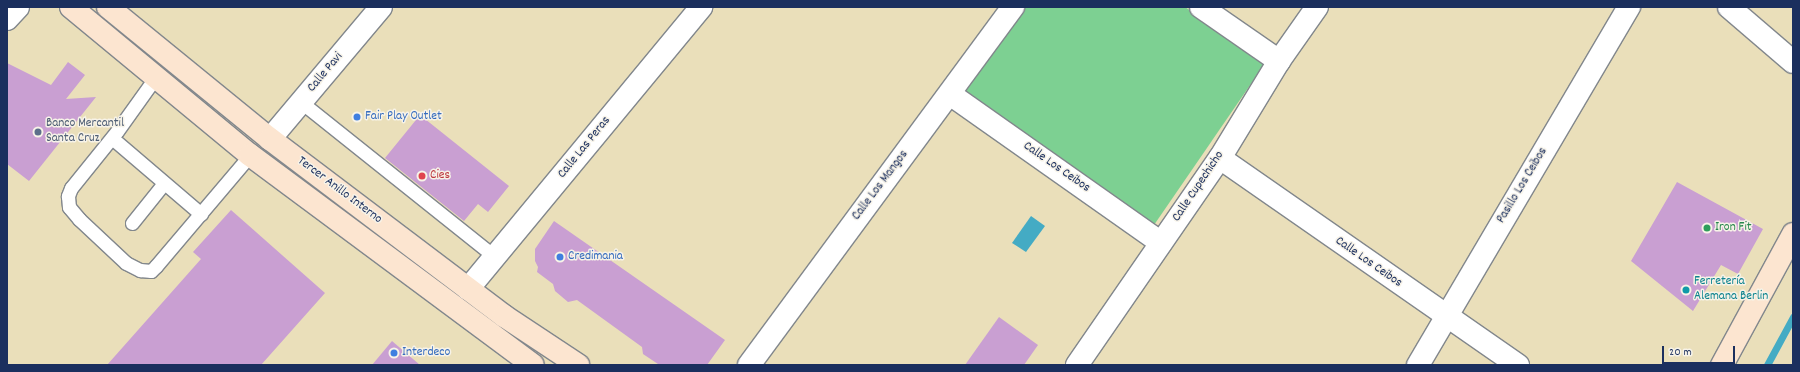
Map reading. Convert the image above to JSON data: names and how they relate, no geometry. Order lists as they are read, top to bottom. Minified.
{"streets":{"main road":["Tercer Anillo Interno"],"street":["Calle Pavi","Calle Las Peras","Calle Los Ceibos","Calle Los Mangos","Pasillo Los Ceibos","Calle Cupechicho"]},"crossings":[["Calle Pavi","Tercer Anillo Interno"],["Calle Las Peras","Tercer Anillo Interno"],["Calle Los Ceibos","Calle Los Mangos"],["Calle Los Ceibos","Pasillo Los Ceibos"],["Calle Los Ceibos","Calle Cupechicho"]],"places":["Fair Play Outlet","Banco Mercantil Santa Cruz","Cies","Iron Fit","Credimania","Ferretería Alemana Berlin","Interdeco"],"scale_bar":"20 m"}
